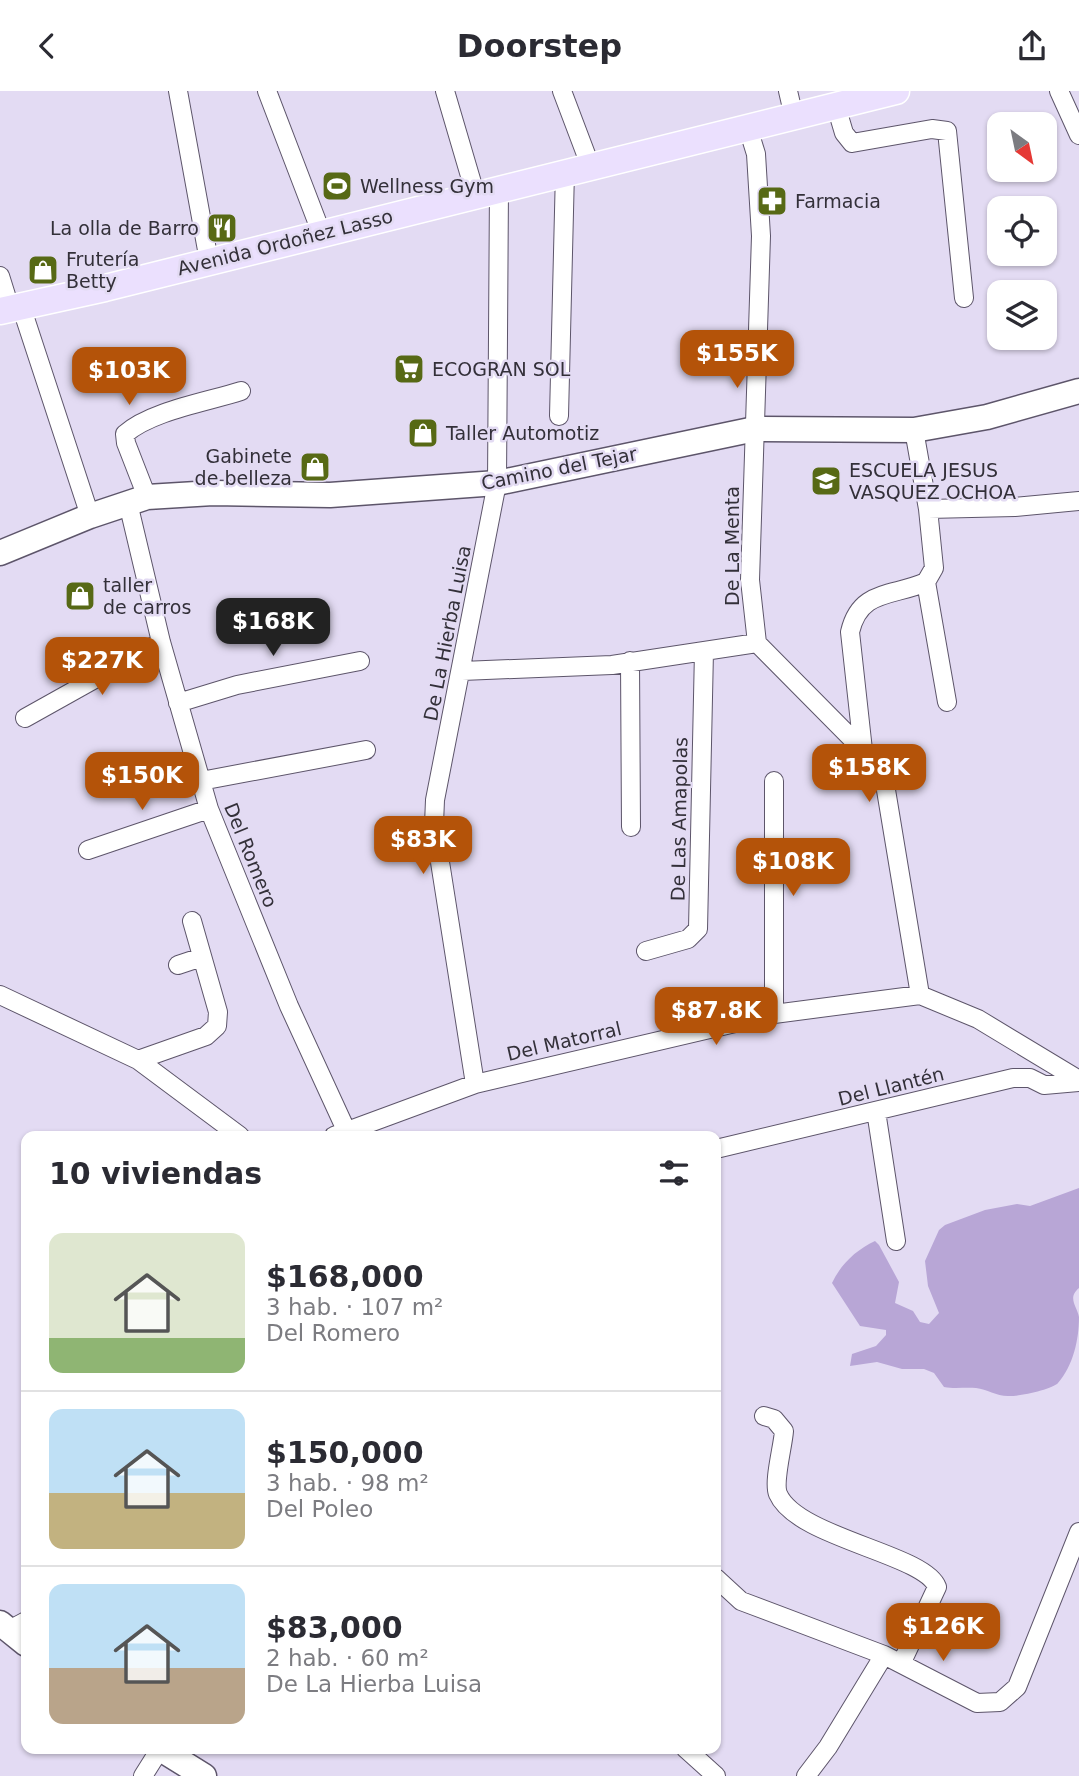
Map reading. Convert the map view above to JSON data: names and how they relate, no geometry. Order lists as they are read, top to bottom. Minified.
{"streets":{"main road":["Avenida Ordoñez Lasso"],"street":["Camino del Tejar","De La Menta","De La Hierba Luisa","De Las Amapolas","Del Romero","Del Matorral","Del Llantén"]},"crossings":[["Avenida Ordoñez Lasso","De La Menta"],["Avenida Ordoñez Lasso","De La Hierba Luisa"],["Camino del Tejar","De La Menta"],["Camino del Tejar","De La Hierba Luisa"],["Camino del Tejar","Del Romero"],["De La Hierba Luisa","Del Matorral"],["Del Matorral","Del Llantén"]],"places":{"sports":["Wellness Gym"],"pharmacy":["Farmacia"],"restaurant":["La olla de Barro"],"shop":["Frutería Betty","Taller Automotiz","Gabinete de belleza","taller de carros"],"supermarket":["ECOGRAN SOL"],"school or university":["ESCUELA JESUS VASQUEZ OCHOA"]},"north":"bottom right","page":{"header":"Doorstep","price":["$155K","$103K","$168K","$227K","$158K","$150K","$83K","$108K","$87.8K","$126K"],"heading":"10 viviendas","list":[{"name":"$168,000","note":"3 hab. · 107 m² · Del Romero"},{"name":"$150,000","note":"3 hab. · 98 m² · Del Poleo"},{"name":"$83,000","note":"2 hab. · 60 m² · De La Hierba Luisa"}]}}
